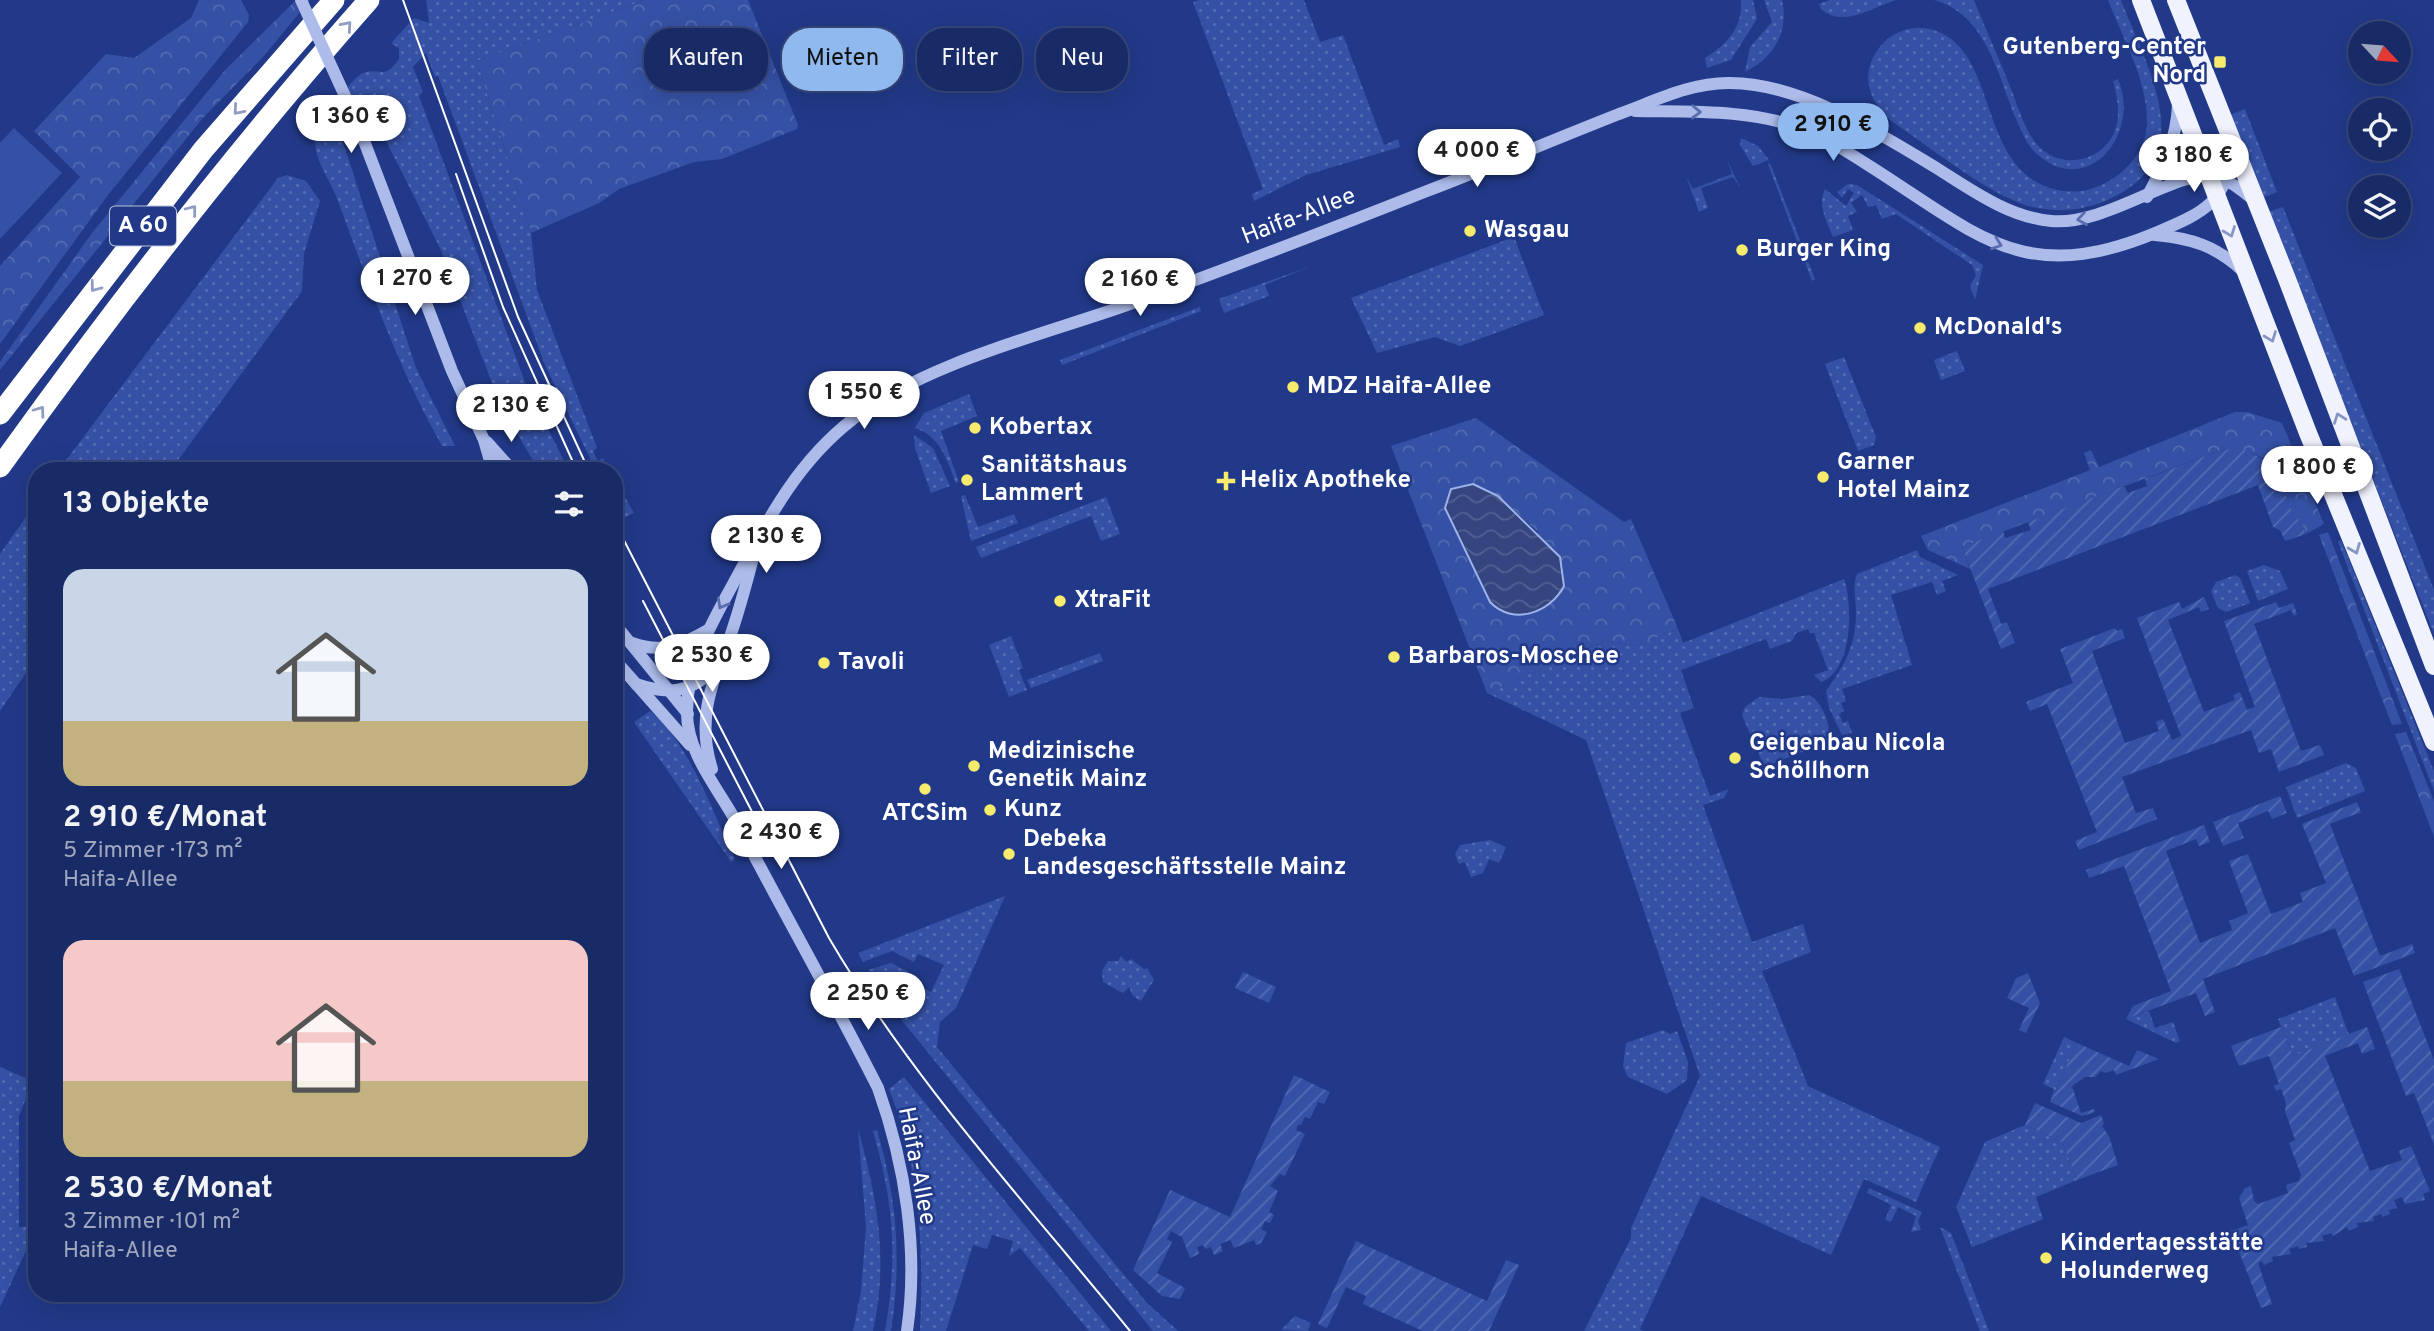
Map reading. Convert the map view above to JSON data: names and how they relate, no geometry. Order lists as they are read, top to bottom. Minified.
{"streets":{"highway":["A 60"],"street":["Haifa-Allee"]},"places":{"transit":["Gutenberg-Center Nord"],"other":["Wasgau","Burger King","McDonald's","MDZ Haifa-Allee","Kobertax","Garner Hotel Mainz","Sanitätshaus Lammert","XtraFit","Barbaros-Moschee","Tavoli","Geigenbau Nicola Schöllhorn","Medizinische Genetik Mainz","ATCSim","Kunz","Debeka Landesgeschäftsstelle Mainz","Kindertagesstätte Holunderweg"],"health":["Helix Apotheke"]},"north":"bottom right","page":{"chip":["Kaufen","Mieten","Filter","Neu"],"price":["1 360 €","2 910 €","4 000 €","3 180 €","1 270 €","2 160 €","1 550 €","2 130 €","1 800 €","2 130 €","2 530 €","2 430 €","2 250 €"],"heading":"13 Objekte","list":[{"name":"2 910 €/Monat","note":"5 Zimmer · 173 m² · Haifa-Allee"},{"name":"2 530 €/Monat","note":"3 Zimmer · 101 m² · Haifa-Allee"}]}}
